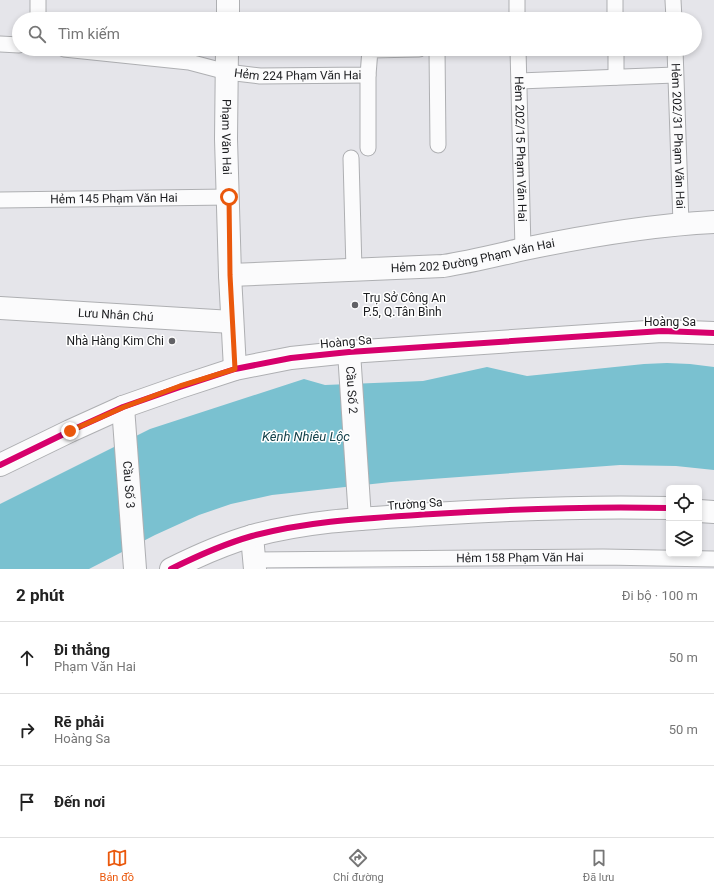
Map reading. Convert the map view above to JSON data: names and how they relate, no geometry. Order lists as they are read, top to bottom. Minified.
{"streets":{"street":["Phạm Văn Hai","Hẻm 202 Đường Phạm Văn Hai","Lưu Nhân Chú","Hoàng Sa","Cầu Số 2","Cầu Số 3","Trường Sa"],"lane":["Hẻm 224 Phạm Văn Hai","Hẻm 202/31 Phạm Văn Hai","Hẻm 202/15 Phạm Văn Hai","Hẻm 145 Phạm Văn Hai","Hẻm 158 Phạm Văn Hai"]},"crossings":[["Hẻm 224 Phạm Văn Hai","Phạm Văn Hai"],["Hẻm 202/31 Phạm Văn Hai","Hẻm 202 Đường Phạm Văn Hai"],["Phạm Văn Hai","Hẻm 145 Phạm Văn Hai"],["Phạm Văn Hai","Hẻm 202 Đường Phạm Văn Hai"],["Phạm Văn Hai","Lưu Nhân Chú"],["Phạm Văn Hai","Hoàng Sa"],["Hẻm 202/15 Phạm Văn Hai","Hẻm 202 Đường Phạm Văn Hai"],["Hoàng Sa","Cầu Số 2"],["Hoàng Sa","Cầu Số 3"],["Cầu Số 2","Trường Sa"]],"water":["Kênh Nhiêu Lộc"],"places":["Trụ Sở Công An P.5, Q.Tân Bình","Nhà Hàng Kim Chi"],"page":{"search":"Tìm kiếm","heading":["2 phút","Đi bộ · 100 m"],"list":[["Đi thẳng","Phạm Văn Hai","50 m"],["Rẽ phải","Hoàng Sa","50 m"],"Đến nơi"],"nav":["Bản đồ","Chỉ đường","Đã lưu"]}}
